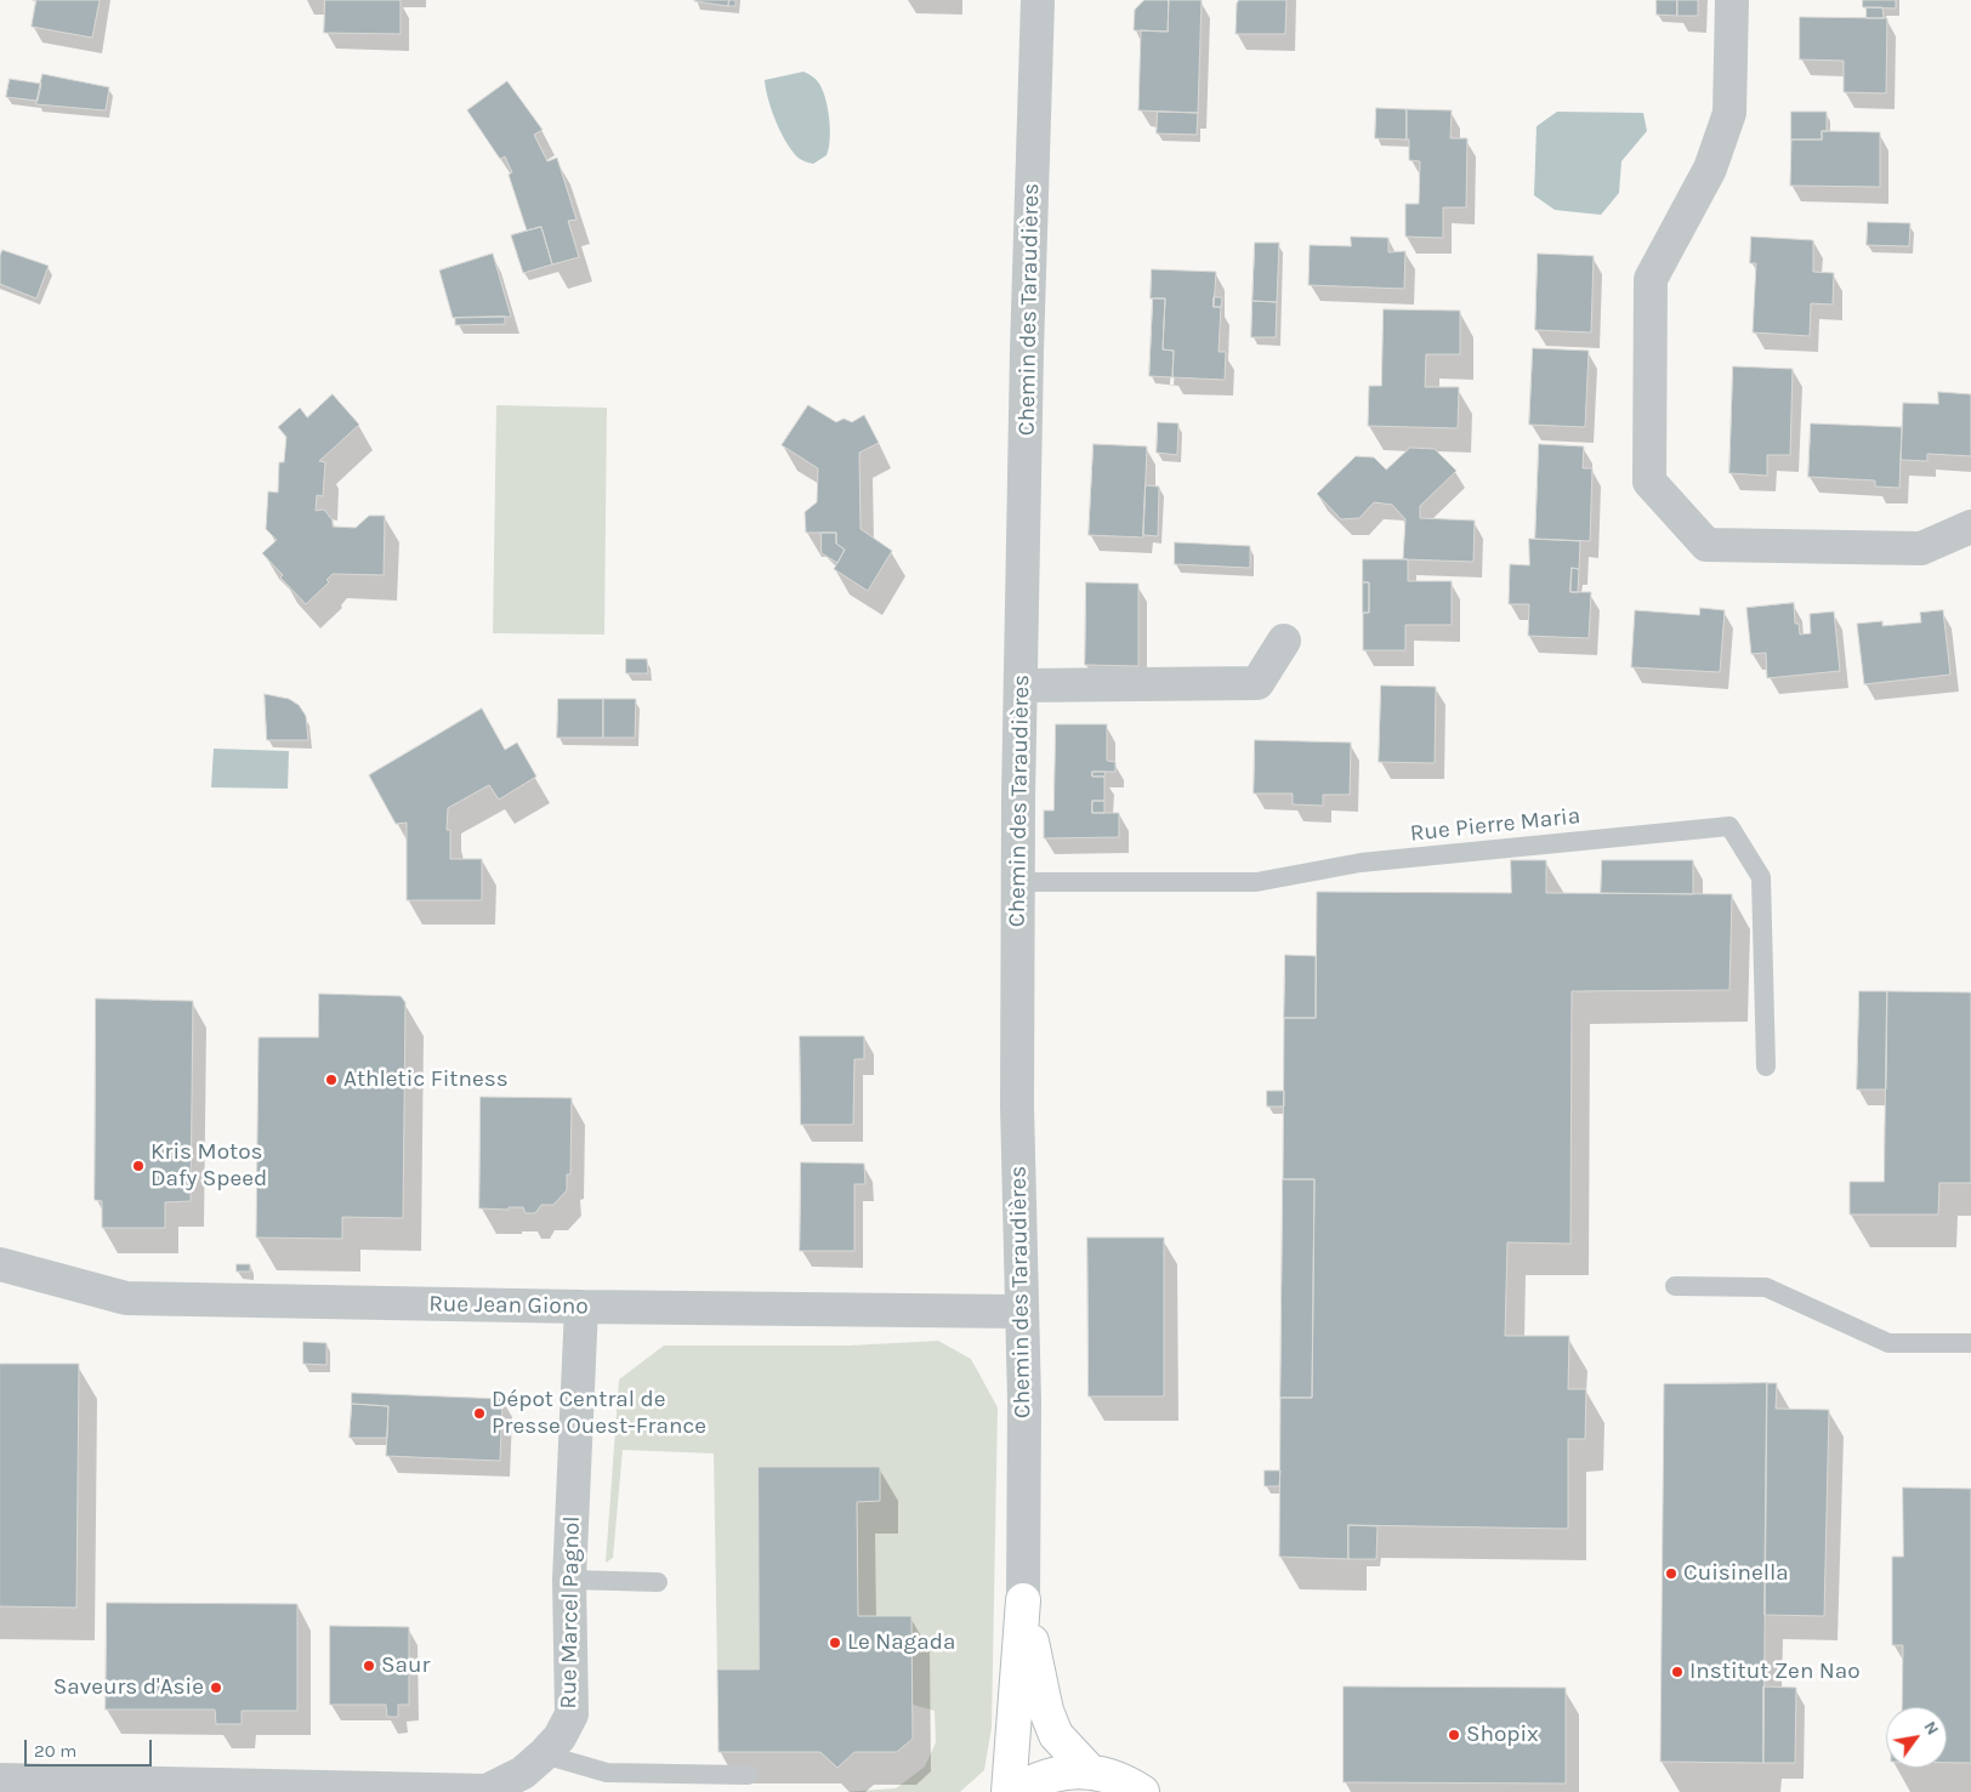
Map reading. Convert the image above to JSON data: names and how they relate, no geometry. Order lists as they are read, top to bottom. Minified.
{"streets":{"street":["Chemin des Taraudières","Rue Jean Giono","Rue Marcel Pagnol"],"lane":["Rue Pierre Maria"]},"crossings":[["Chemin des Taraudières","Rue Pierre Maria"],["Chemin des Taraudières","Rue Jean Giono"],["Rue Jean Giono","Rue Marcel Pagnol"]],"places":["Athletic Fitness","Kris Motos Dafy Speed","Dépot Central de Presse Ouest-France","Cuisinella","Le Nagada","Saur","Institut Zen Nao","Saveurs d'Asie","Shopix"],"scale_bar":"20 m","north":"top right"}
